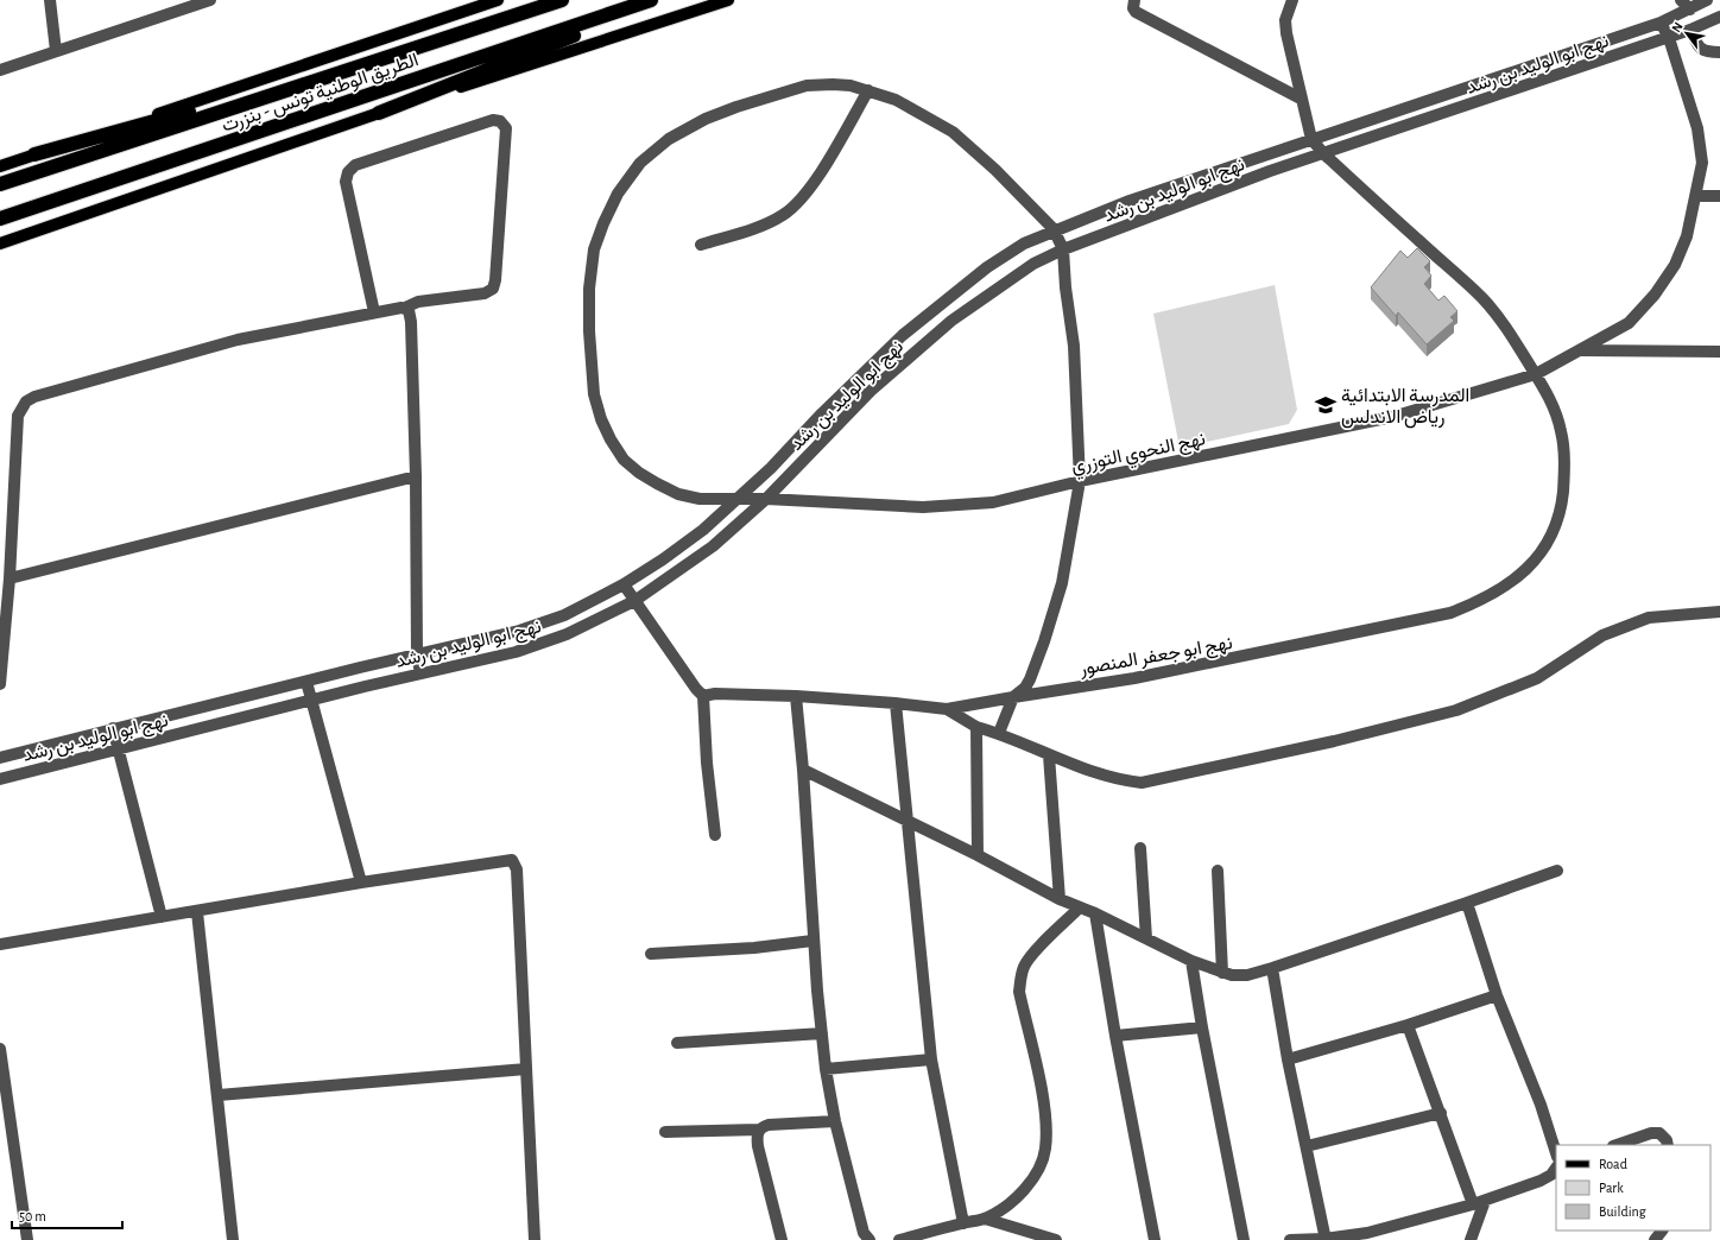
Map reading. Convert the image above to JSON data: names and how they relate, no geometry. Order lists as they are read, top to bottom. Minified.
{"streets":{"highway":["الطريق الوطنية تونس - بنزرت"],"street":["نهج ابو الوليد بن رشد","نهج النحوي التوزري","نهج ابو جعفر المنصور"]},"crossings":[["نهج ابو الوليد بن رشد","نهج النحوي التوزري"],["نهج ابو الوليد بن رشد","نهج ابو جعفر المنصور"],["نهج النحوي التوزري","نهج ابو جعفر المنصور"]],"places":{"school or university":["المدرسة الابتدائية رياض الاندلس"]},"legend":["Road","Park","Building"],"scale_bar":"50 m","north":"top left"}
